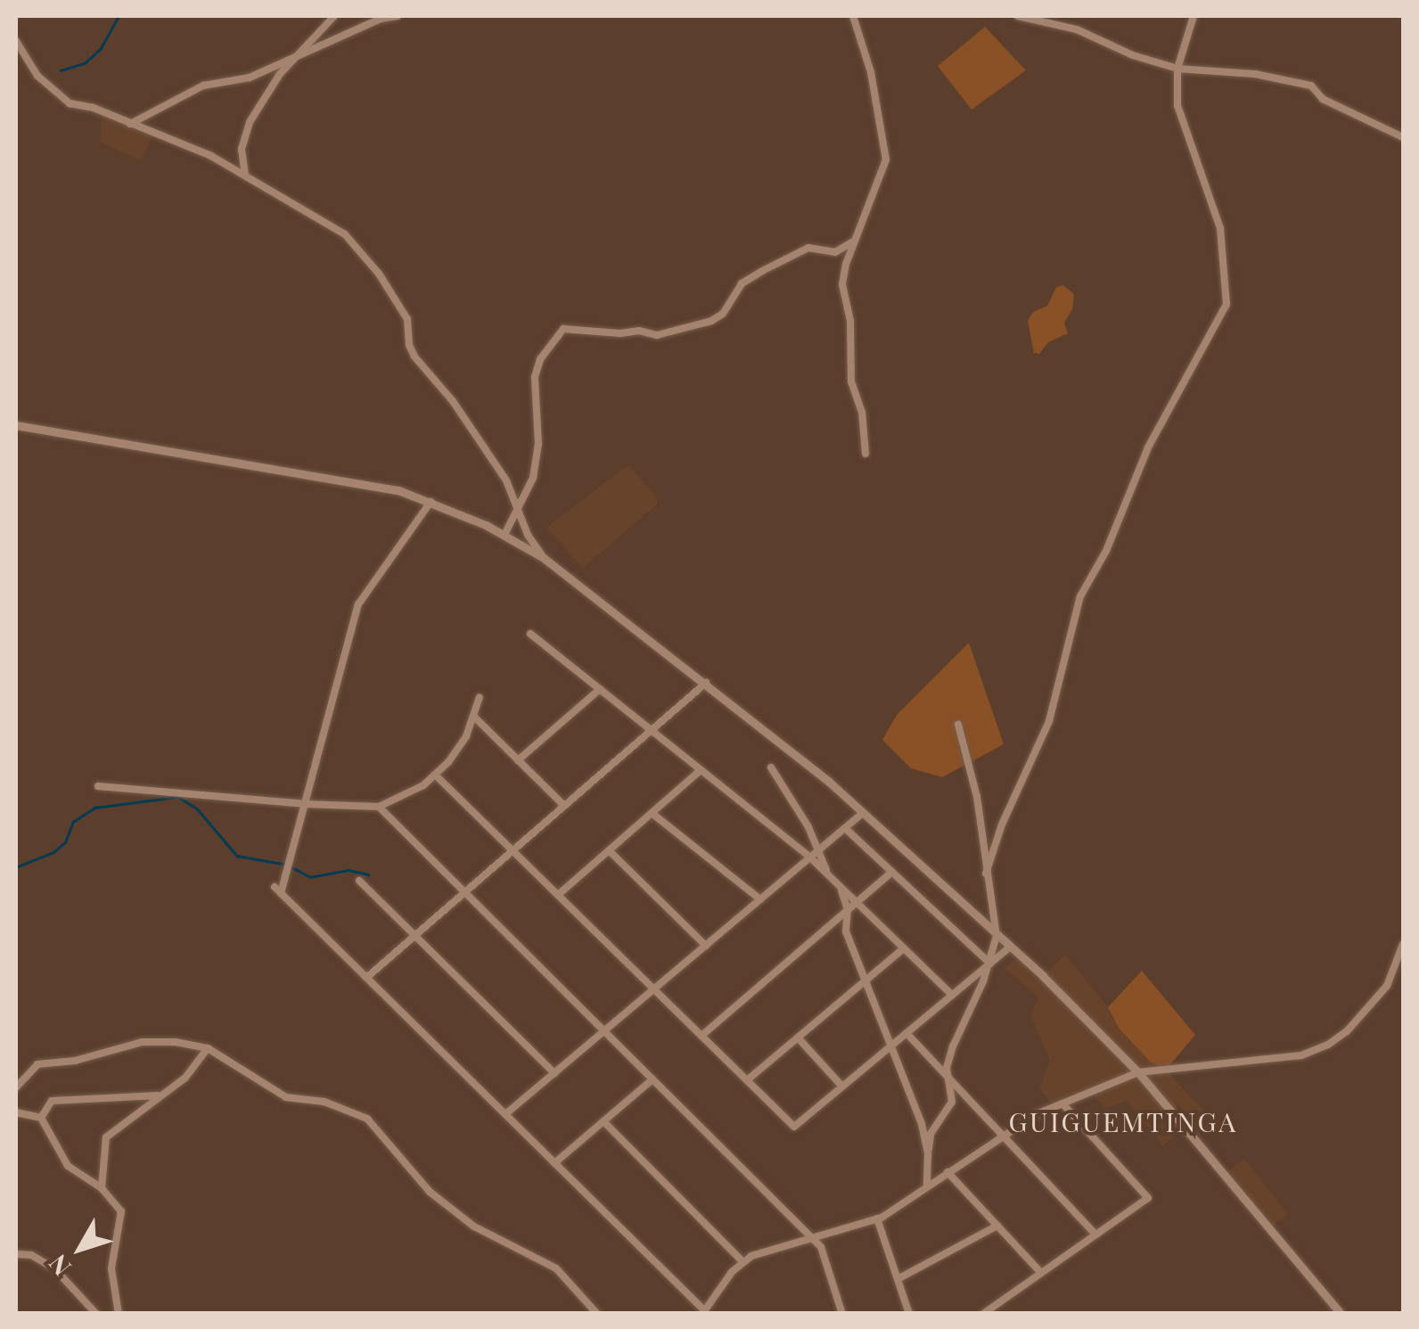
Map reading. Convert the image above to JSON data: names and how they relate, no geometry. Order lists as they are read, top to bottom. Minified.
{"districts":["GUIGUEMTINGA"],"north":"bottom left"}
